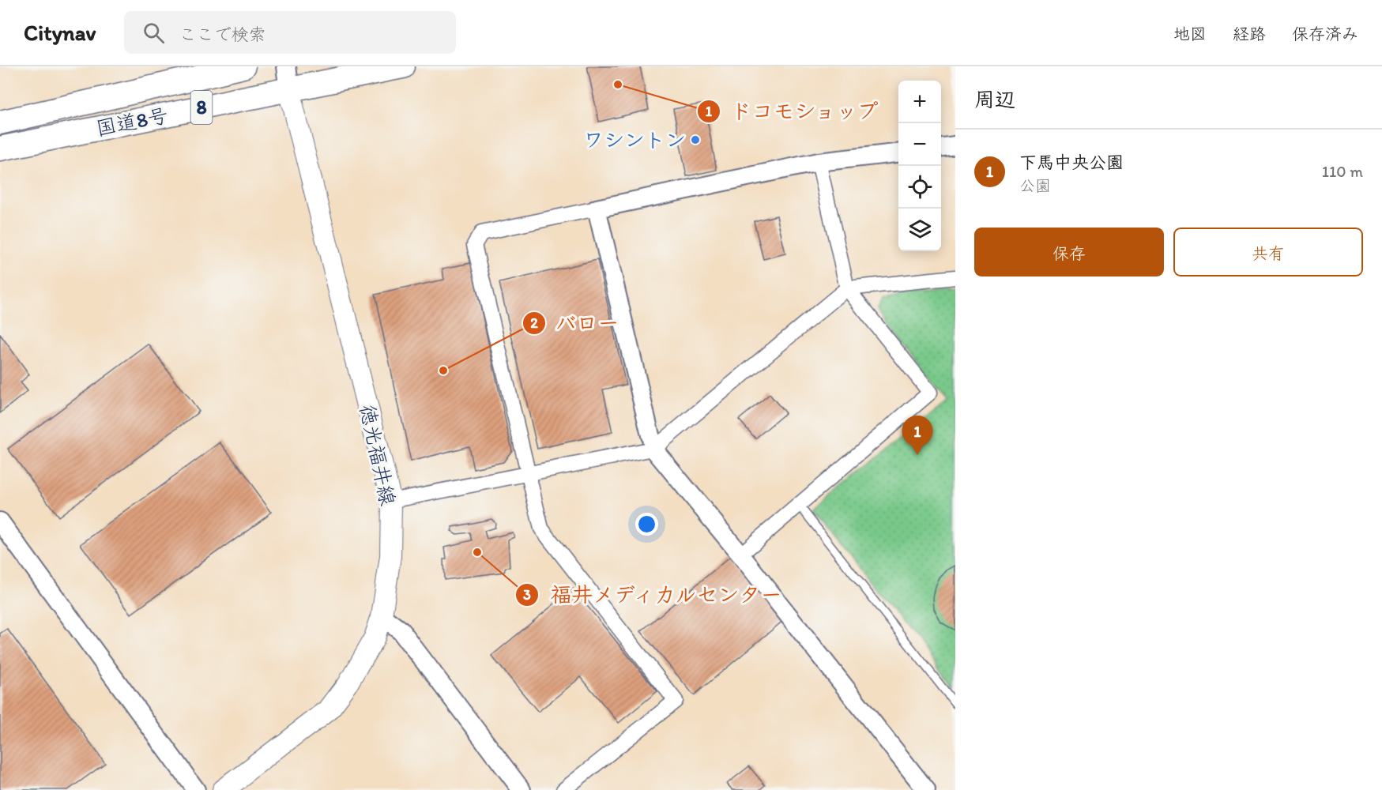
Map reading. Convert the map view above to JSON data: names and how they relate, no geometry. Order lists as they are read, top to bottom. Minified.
{"streets":{"highway":["8","国道8号"],"main road":["徳光福井線"]},"crossings":[["国道8号","徳光福井線"]],"places":["ドコモショップ","ワシントン","バロー","福井メディカルセンター"],"page":{"header":"Citynav","search":"ここで検索","nav":["地図","経路","保存済み"],"heading":"周辺","map_buttons":["+","−"],"list":[{"mark":"1","name":"下馬中央公園","note":"公園","value":"110 m"}],"buttons":["保存","共有"],"pins":"1"}}
